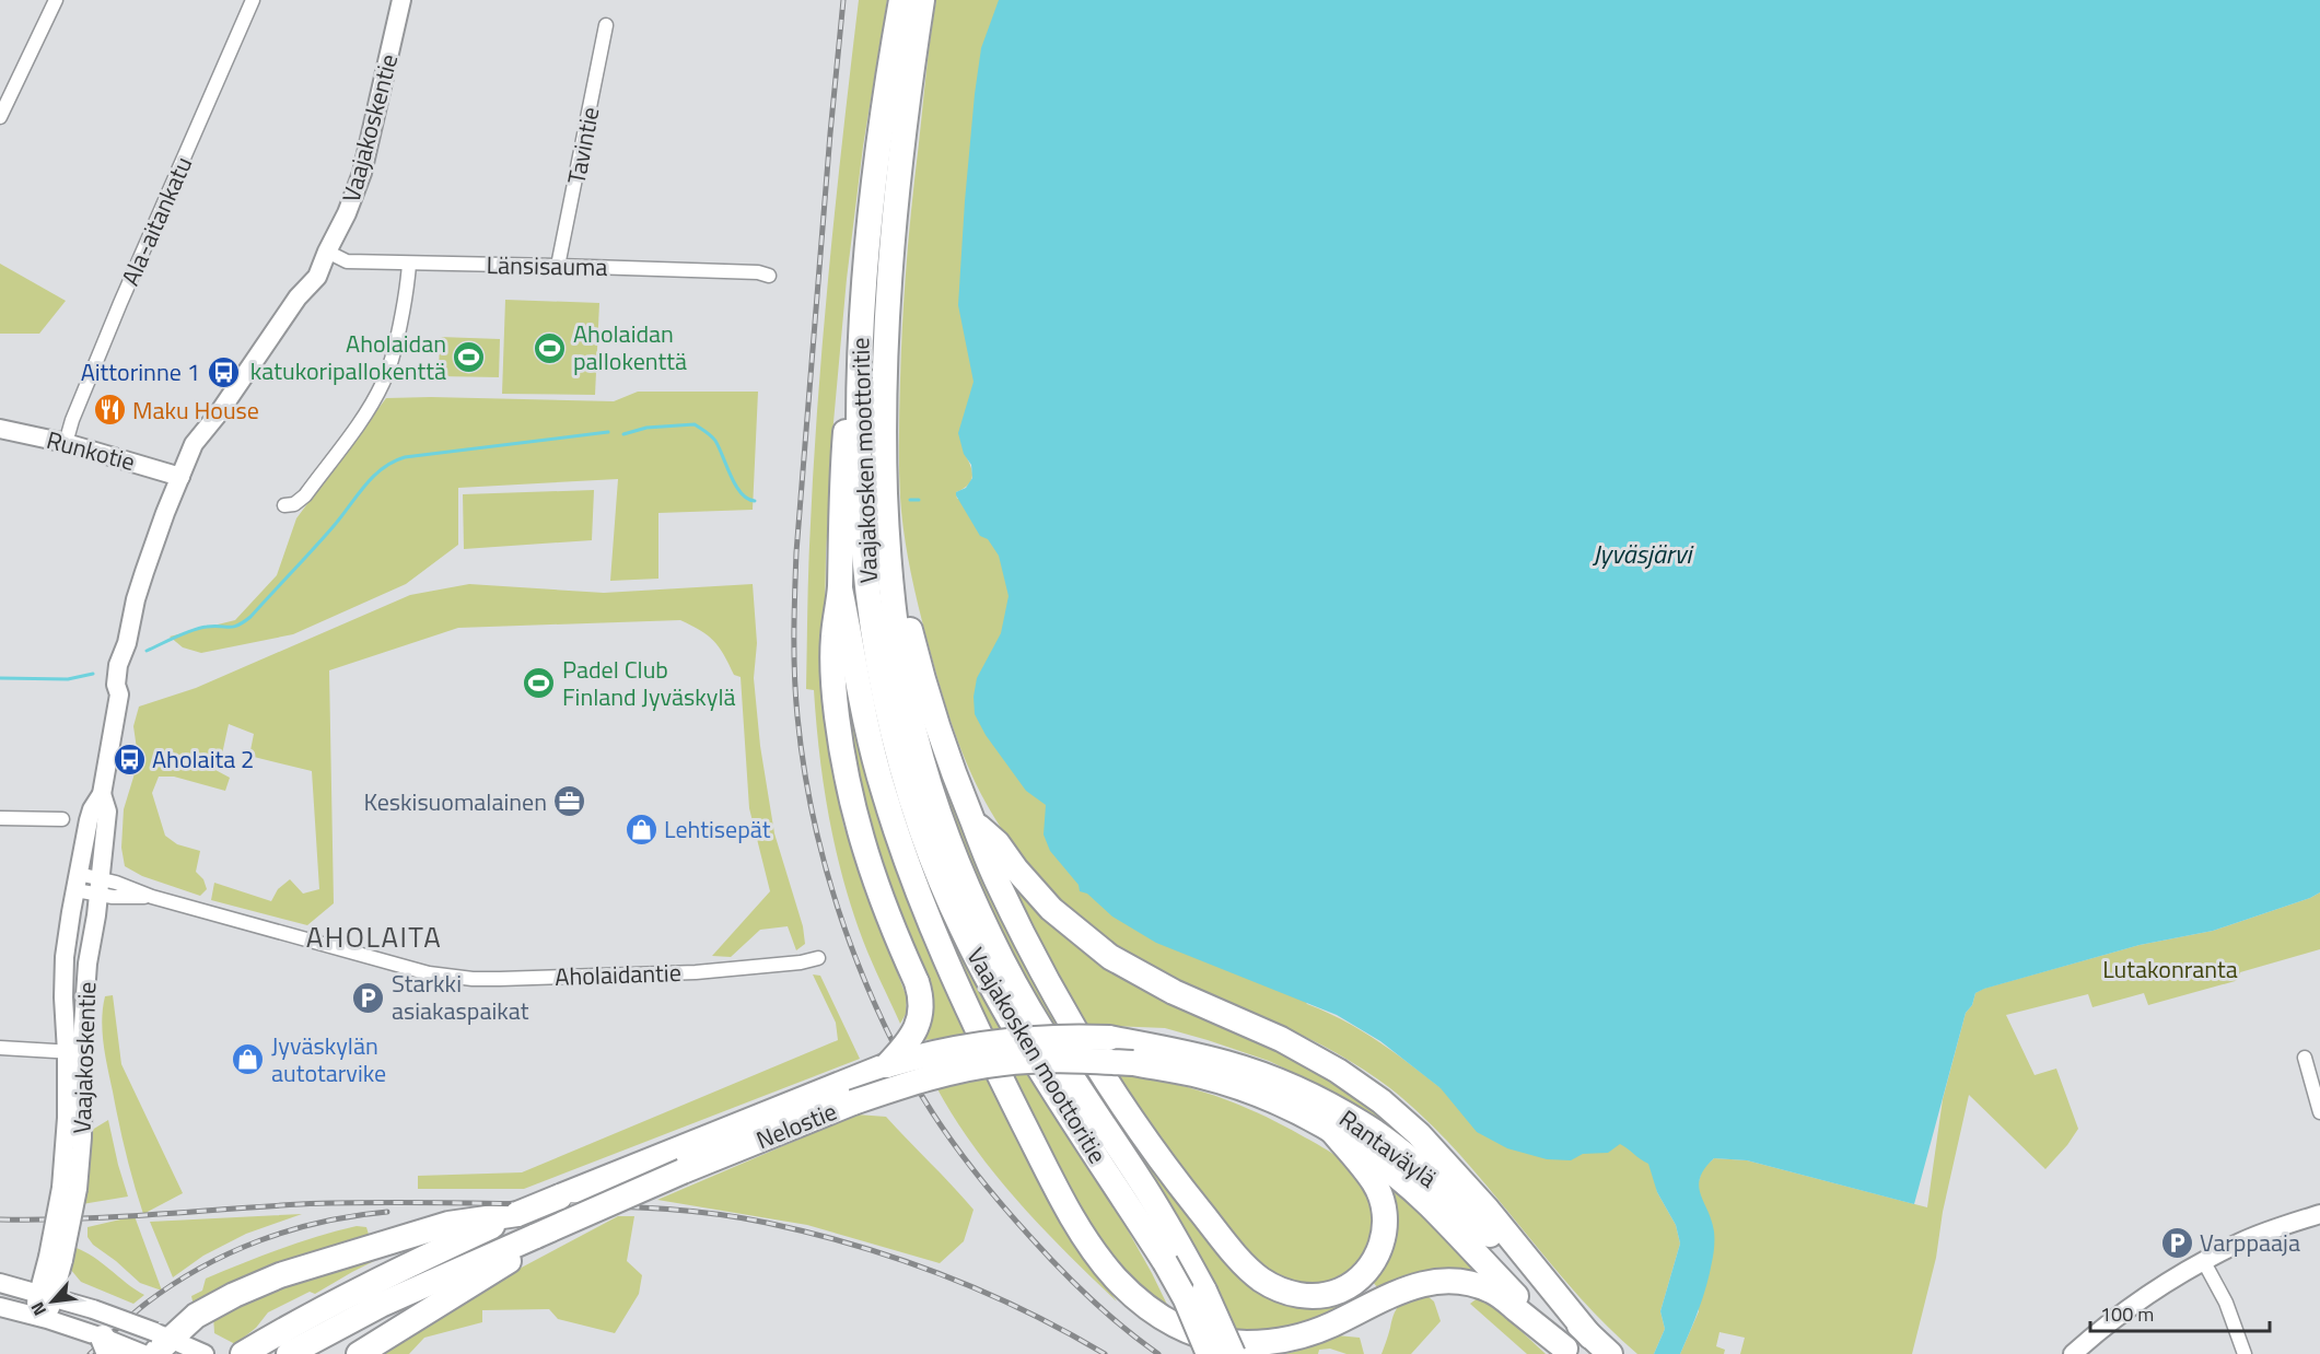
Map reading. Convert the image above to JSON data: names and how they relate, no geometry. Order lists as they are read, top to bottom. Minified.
{"streets":{"highway":["Vaajakosken moottoritie","Nelostie","Rantaväylä"],"main road":["Vaajakoskentie","Runkotie"],"street":["Tavintie","Ala-aitankatu","Länsisauma","Aholaidantie"]},"crossings":[["Vaajakoskentie","Länsisauma"],["Vaajakoskentie","Runkotie"],["Vaajakoskentie","Aholaidantie"],["Tavintie","Länsisauma"],["Ala-aitankatu","Runkotie"],["Nelostie","Rantaväylä"]],"districts":["AHOLAITA"],"water":["Jyväsjärvi"],"parks":["Lutakonranta"],"places":{"sports":["Aholaidan pallokenttä","Aholaidan katukoripallokenttä","Padel Club Finland Jyväskylä"],"bus stop":["Aittorinne 1","Aholaita 2"],"restaurant":["Maku House"],"office":["Keskisuomalainen"],"shop":["Lehtisepät","Jyväskylän autotarvike"],"parking":["Starkki asiakaspaikat","Varppaaja"]},"scale_bar":"100 m","north":"bottom left"}
